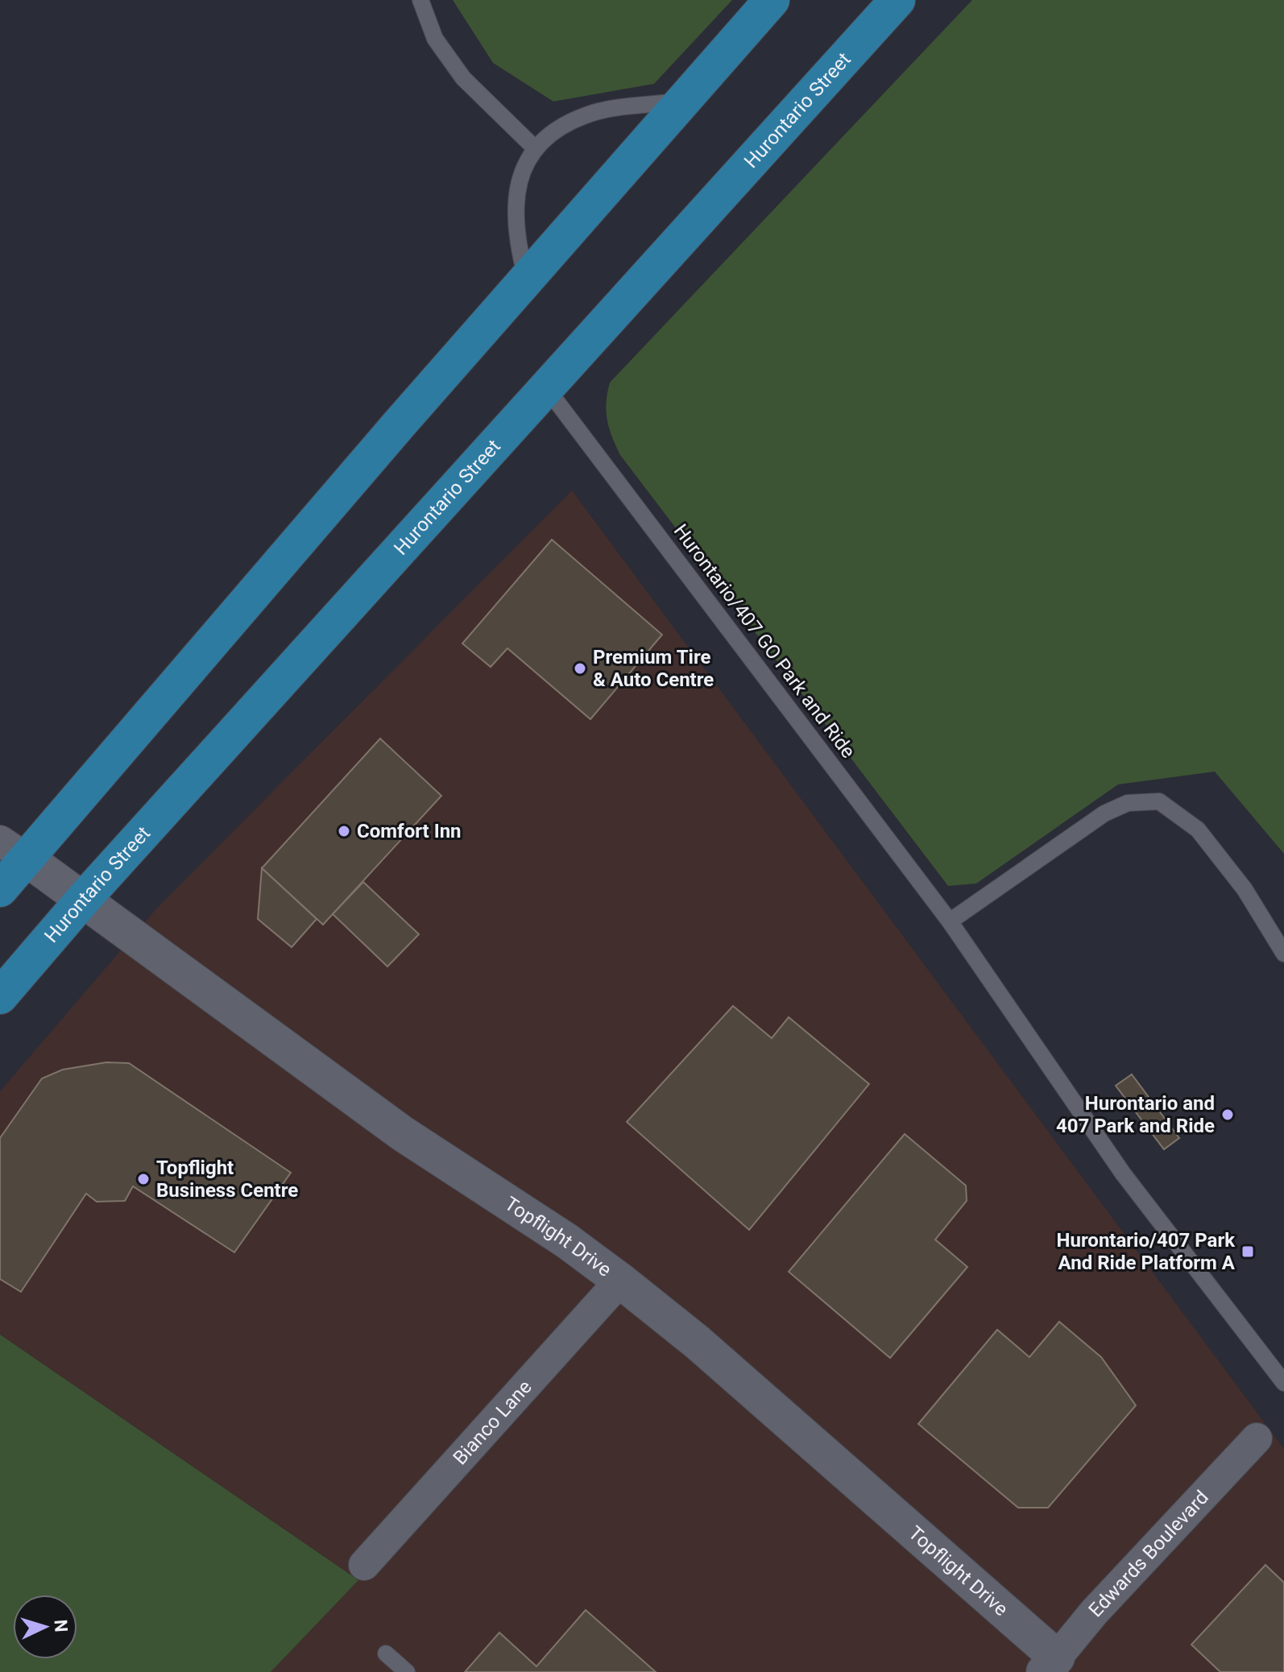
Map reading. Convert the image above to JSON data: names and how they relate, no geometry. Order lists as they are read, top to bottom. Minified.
{"streets":{"main road":["Hurontario Street"],"street":["Topflight Drive","Bianco Lane","Edwards Boulevard"],"lane":["Hurontario/407 GO Park and Ride"]},"crossings":[["Hurontario Street","Hurontario/407 GO Park and Ride"],["Hurontario Street","Topflight Drive"],["Topflight Drive","Bianco Lane"],["Topflight Drive","Edwards Boulevard"]],"places":{"other":["Premium Tire & Auto Centre","Comfort Inn","Hurontario and 407 Park and Ride","Topflight Business Centre"],"transit":["Hurontario/407 Park And Ride Platform A"]},"north":"right"}
